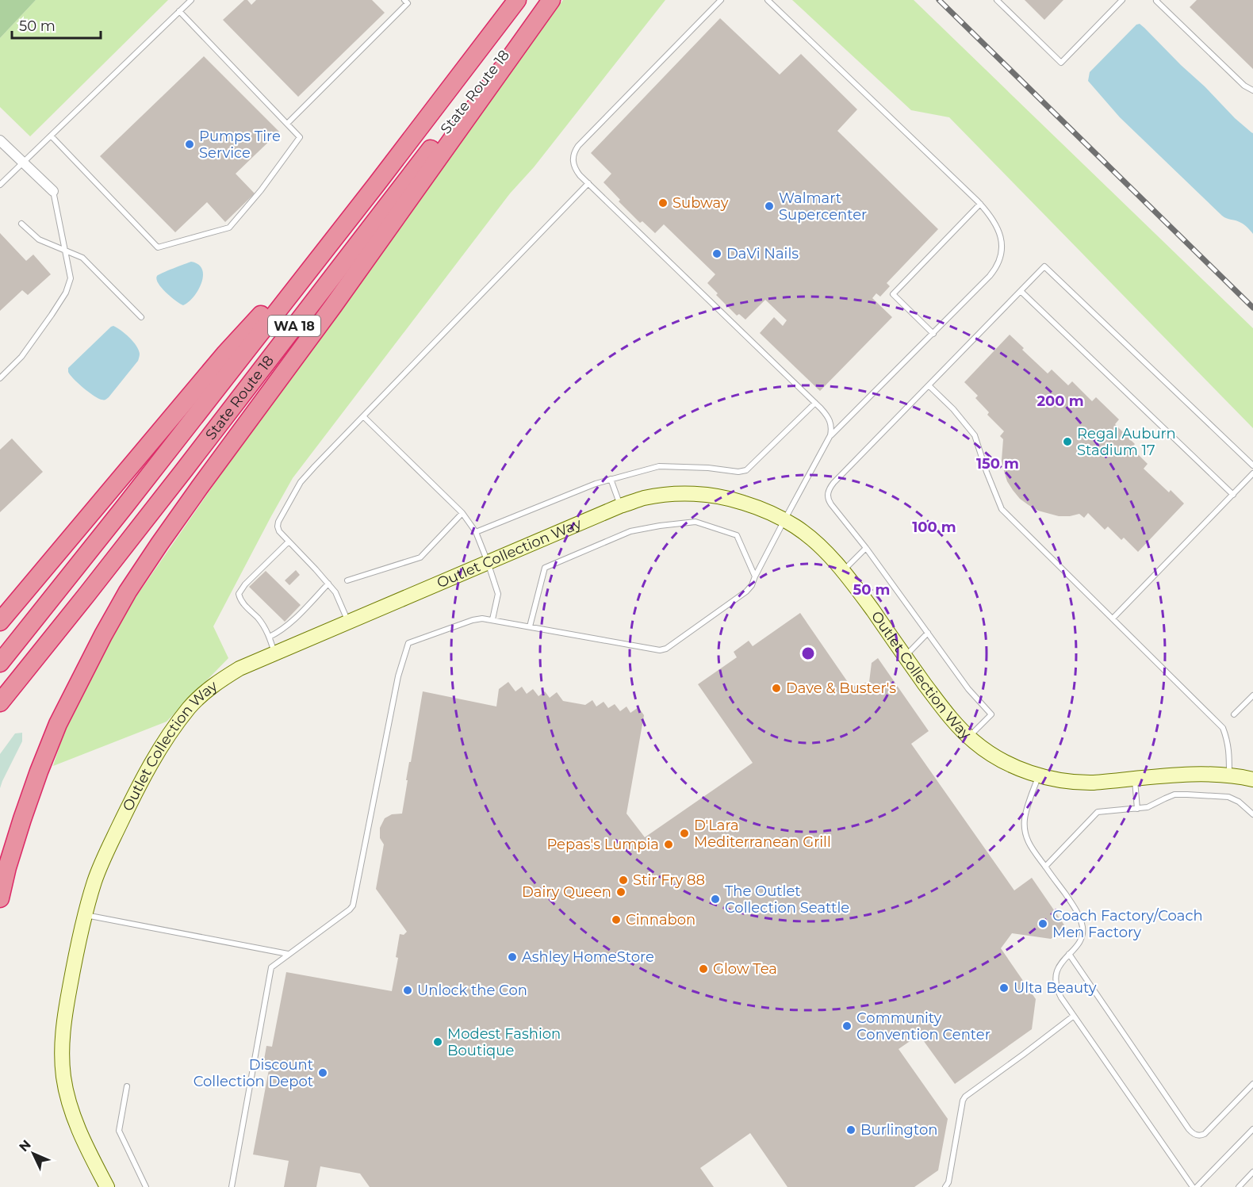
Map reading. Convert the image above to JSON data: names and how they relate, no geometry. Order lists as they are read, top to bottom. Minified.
{"streets":{"highway":["State Route 18","WA 18"],"street":["Outlet Collection Way"]},"places":["Pumps Tire Service","Subway","Walmart Supercenter","DaVi Nails","Regal Auburn Stadium 17","Dave & Buster's","D'Lara Mediterranean Grill","Pepas's Lumpia","Stir Fry 88","Dairy Queen","The Outlet Collection Seattle","Cinnabon","Coach Factory/Coach Men Factory","Ashley HomeStore","Glow Tea","Ulta Beauty","Unlock the Con","Community Convention Center","Modest Fashion Boutique","Discount Collection Depot","Burlington"],"scale_bar":"50 m","north":"top left","rings":["200 m","150 m","100 m","50 m"]}
